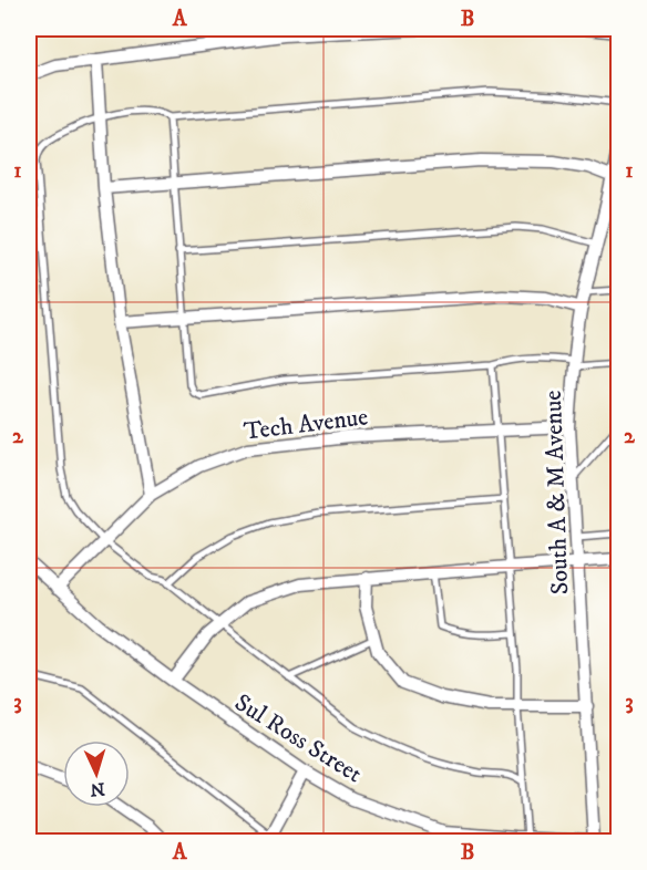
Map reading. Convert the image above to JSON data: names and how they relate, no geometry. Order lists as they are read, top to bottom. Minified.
{"streets":{"street":["Tech Avenue","South A & M Avenue","Sul Ross Street"]},"crossings":[["Tech Avenue","South A & M Avenue"],["Tech Avenue","Sul Ross Street"],["South A & M Avenue","Sul Ross Street"]],"north":"bottom","grid":{"columns":["A","B"],"rows":["1","2","3"]}}
